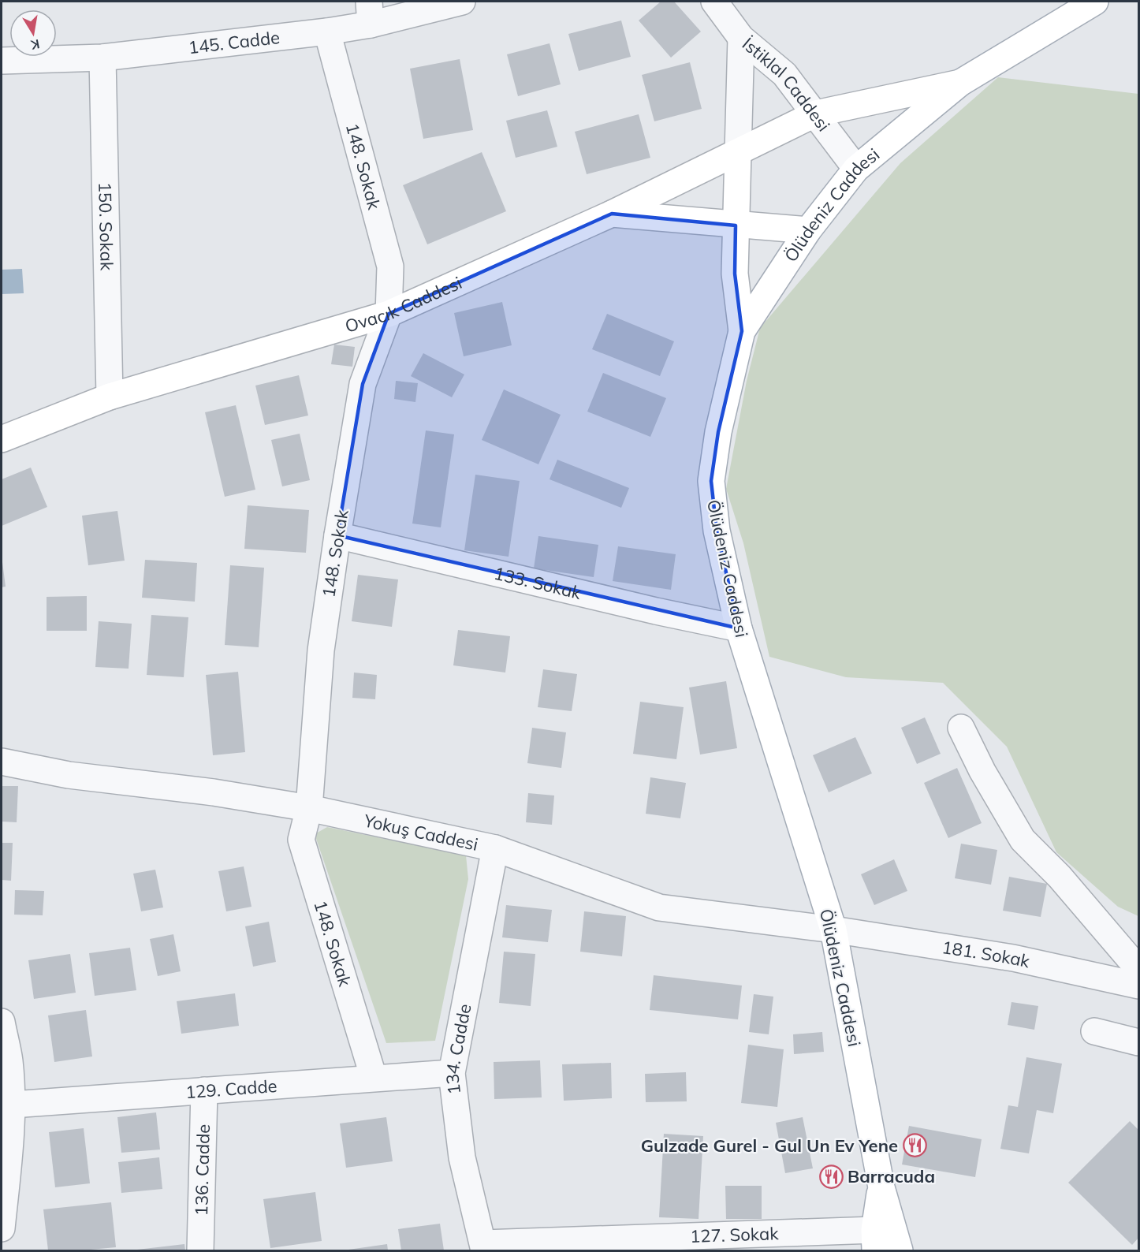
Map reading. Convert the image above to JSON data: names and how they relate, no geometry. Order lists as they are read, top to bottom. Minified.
{"streets":{"main road":["Ölüdeniz Caddesi","Ovacık Caddesi"],"street":["145. Cadde","İstiklal Caddesi","148. Sokak","150. Sokak","133. Sokak","Yokuş Caddesi","181. Sokak","134. Cadde","129. Cadde","136. Cadde","127. Sokak"]},"crossings":[["145. Cadde","148. Sokak"],["145. Cadde","150. Sokak"],["İstiklal Caddesi","Ölüdeniz Caddesi"],["148. Sokak","Ovacık Caddesi"],["148. Sokak","133. Sokak"],["148. Sokak","Yokuş Caddesi"],["148. Sokak","129. Cadde"],["Ölüdeniz Caddesi","Ovacık Caddesi"],["Ölüdeniz Caddesi","133. Sokak"],["Ölüdeniz Caddesi","Yokuş Caddesi"],["Ölüdeniz Caddesi","181. Sokak"],["150. Sokak","Ovacık Caddesi"],["Yokuş Caddesi","181. Sokak"],["Yokuş Caddesi","134. Cadde"],["134. Cadde","129. Cadde"],["134. Cadde","127. Sokak"],["129. Cadde","136. Cadde"]],"places":{"restaurant":["Gulzade Gurel - Gul Un Ev Yene","Barracuda"]},"north":"bottom"}
